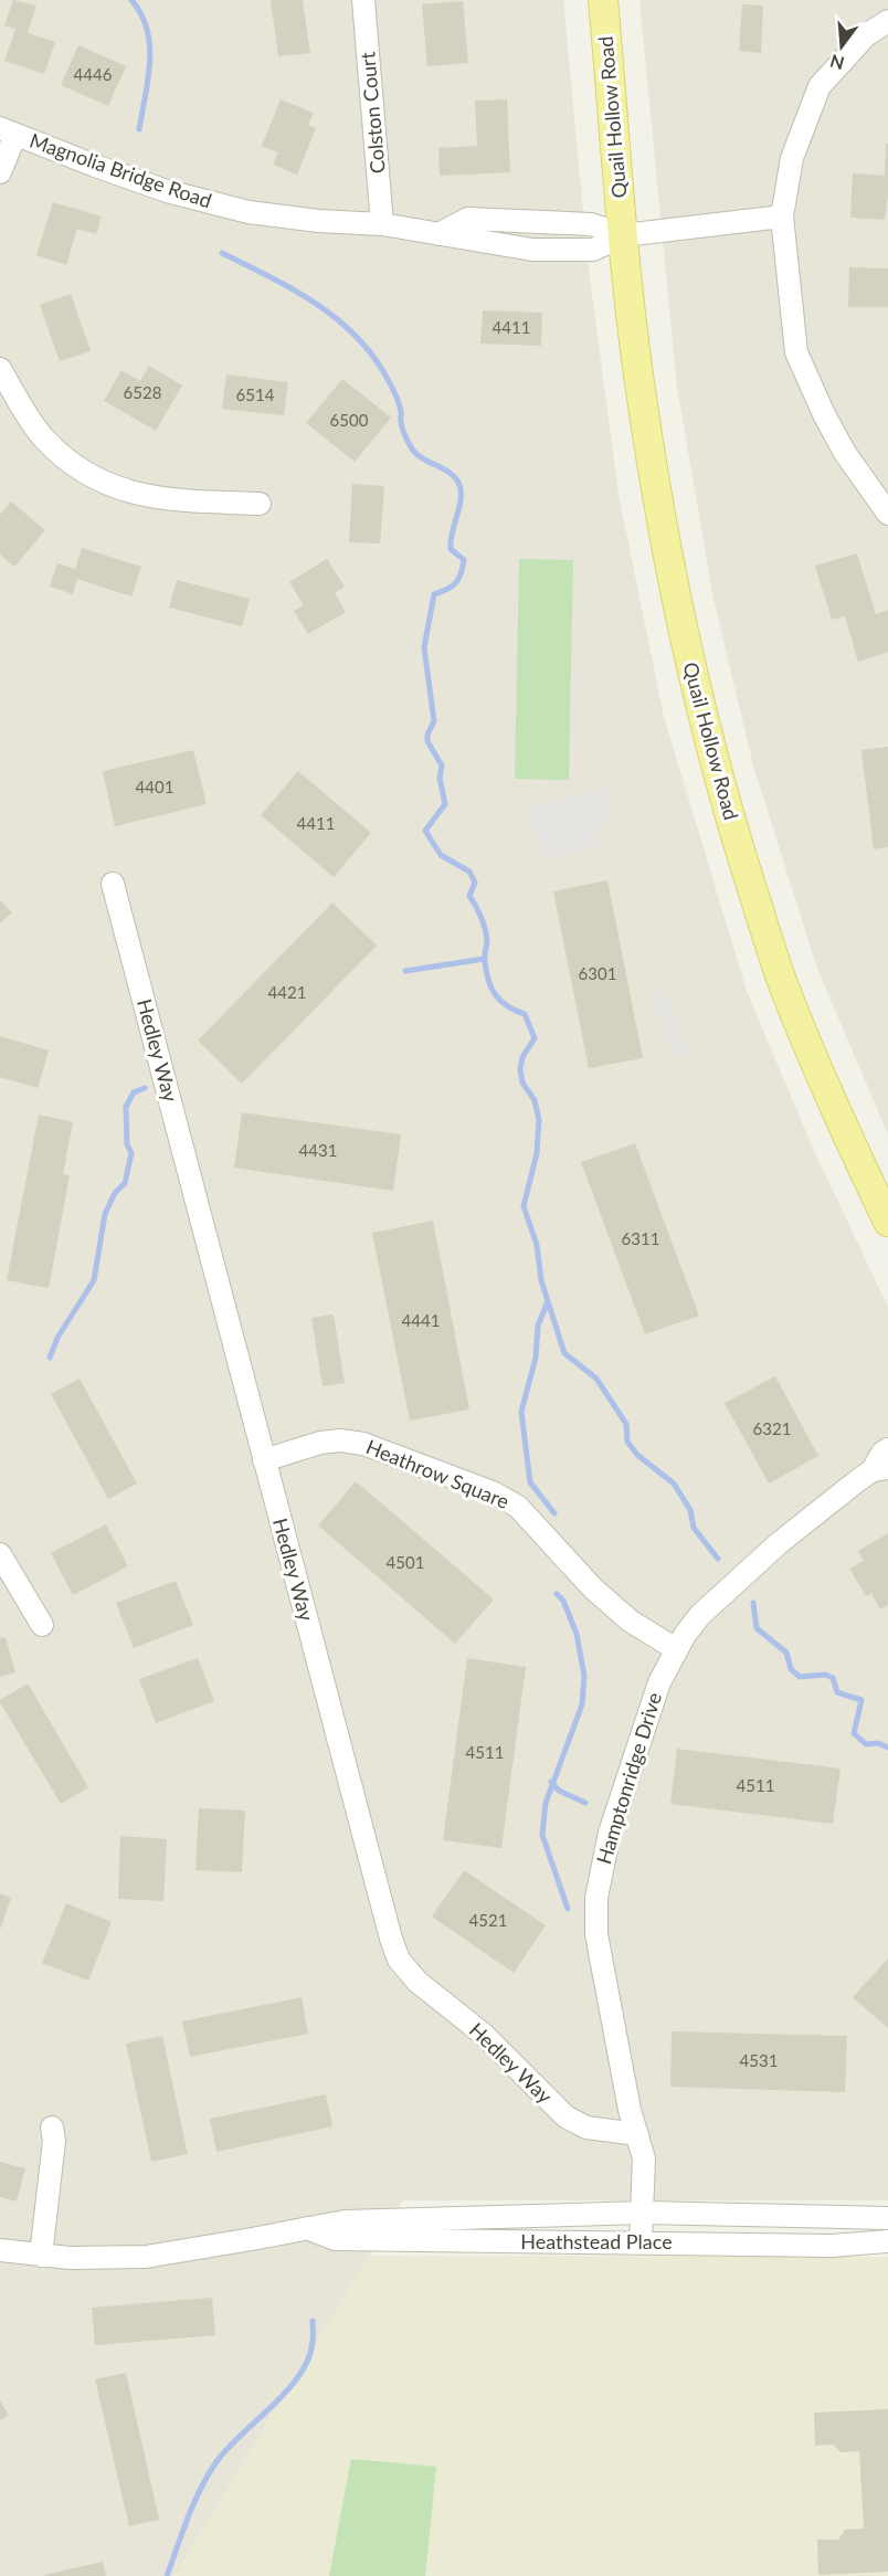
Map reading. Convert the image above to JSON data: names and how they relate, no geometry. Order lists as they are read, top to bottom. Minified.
{"streets":{"main road":["Quail Hollow Road"],"street":["Colston Court","Magnolia Bridge Road","Hedley Way","Heathrow Square","Hamptonridge Drive","Heathstead Place"]},"crossings":[["Colston Court","Magnolia Bridge Road"],["Quail Hollow Road","Magnolia Bridge Road"],["Hedley Way","Heathrow Square"],["Hedley Way","Hamptonridge Drive"],["Heathrow Square","Hamptonridge Drive"],["Hamptonridge Drive","Heathstead Place"]],"house_numbers":["4446","4411","6528","6514","6500","4401","4411","6301","4421","4431","6311","4441","6321","4501","4511","4511","4521","4531"],"north":"bottom"}
